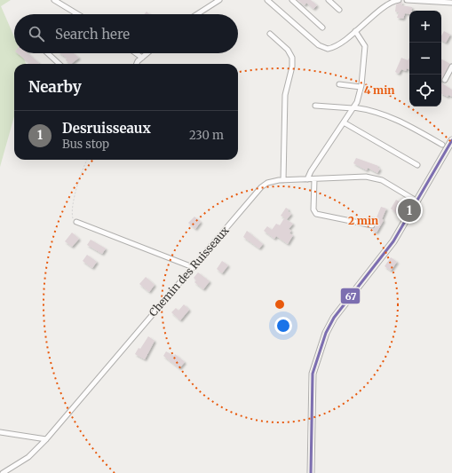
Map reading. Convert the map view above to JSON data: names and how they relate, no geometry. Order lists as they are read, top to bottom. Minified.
{"streets":{"street":["Chemin des Ruisseaux"]},"lines":["transit line 67"],"page":{"map_buttons":["+","−"],"search":"Search here","heading":"Nearby","list":[{"mark":"1","name":"Desruisseaux","note":"Bus stop","value":"230 m"}],"pins":"1"},"rings":["4 min","2 min"]}
